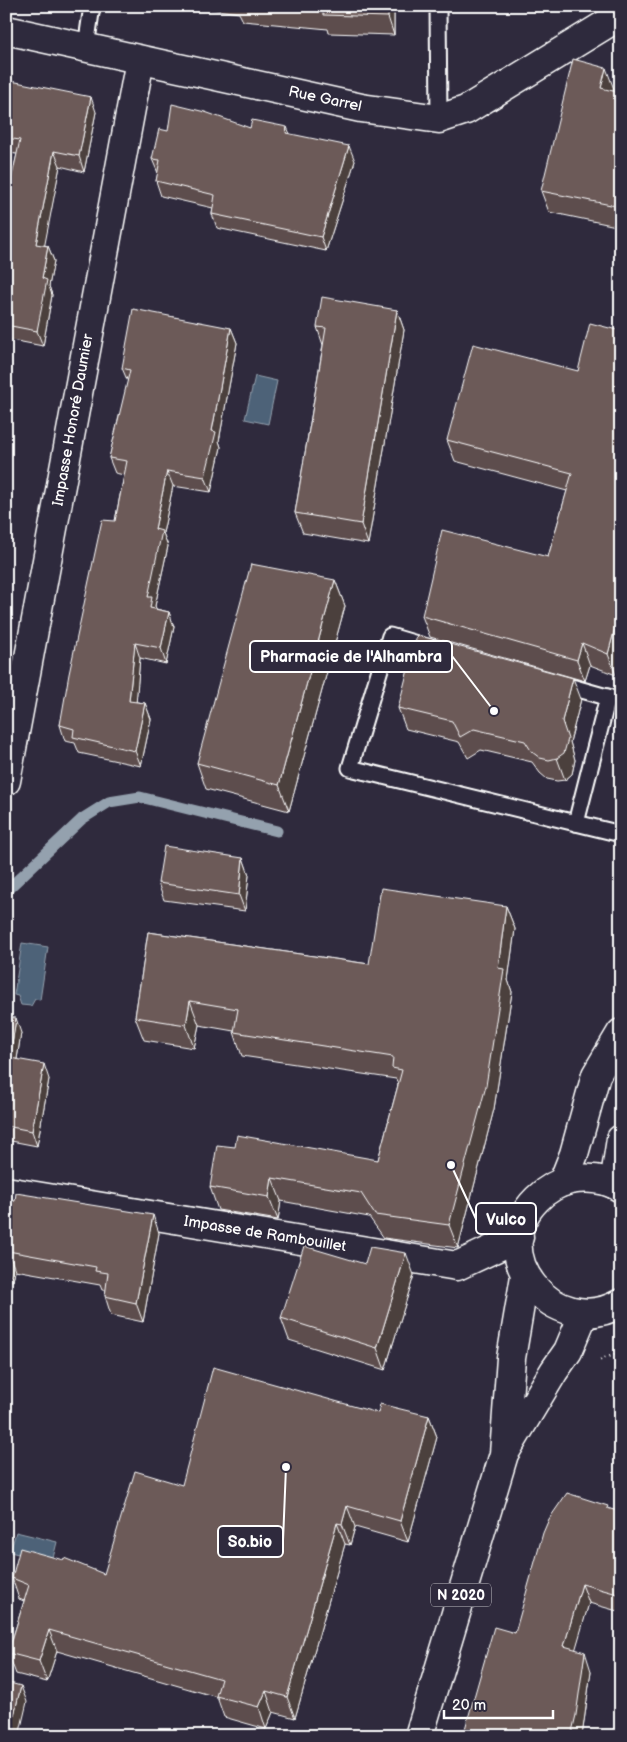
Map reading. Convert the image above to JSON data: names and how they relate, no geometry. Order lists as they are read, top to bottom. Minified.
{"streets":{"street":["Rue Garrel","Impasse Honoré Daumier","Impasse de Rambouillet","N 2020"]},"crossings":[["Rue Garrel","Impasse Honoré Daumier"]],"places":["Pharmacie de l'Alhambra","Vulco","So.bio"],"scale_bar":"20 m"}
